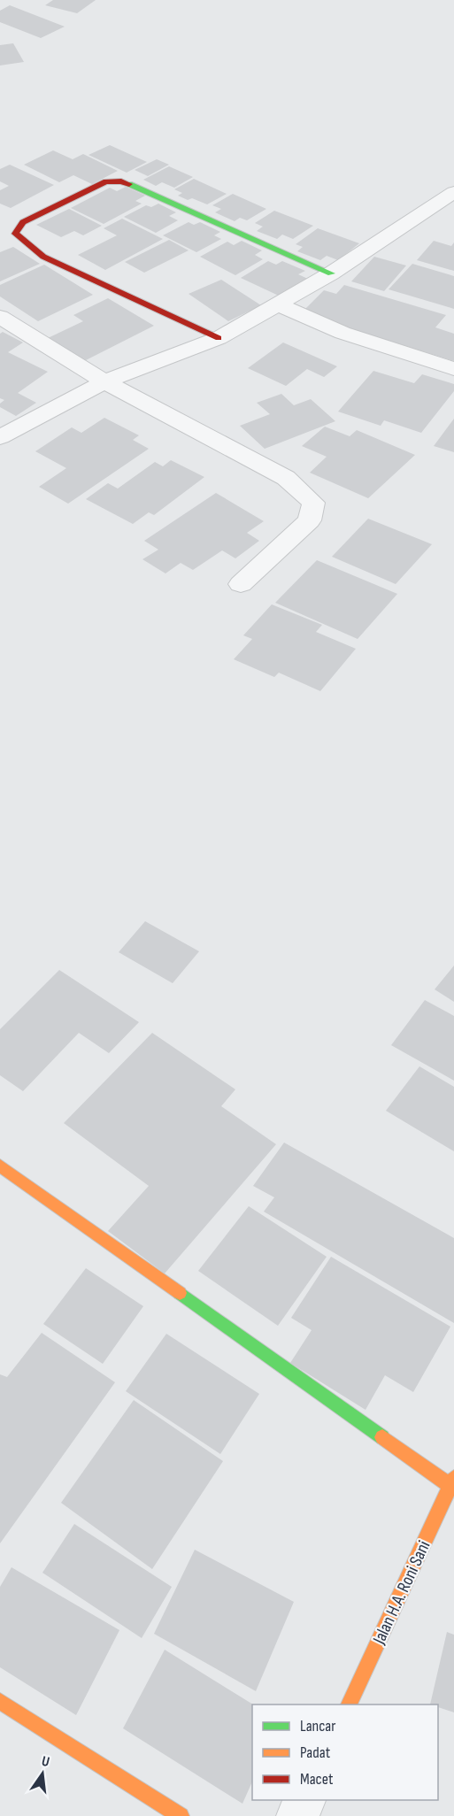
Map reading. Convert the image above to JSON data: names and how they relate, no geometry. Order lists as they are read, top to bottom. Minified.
{"streets":{"street":["Jalan H.A. Roni Sani"]},"legend":["Lancar","Padat","Macet"],"north":"top"}
